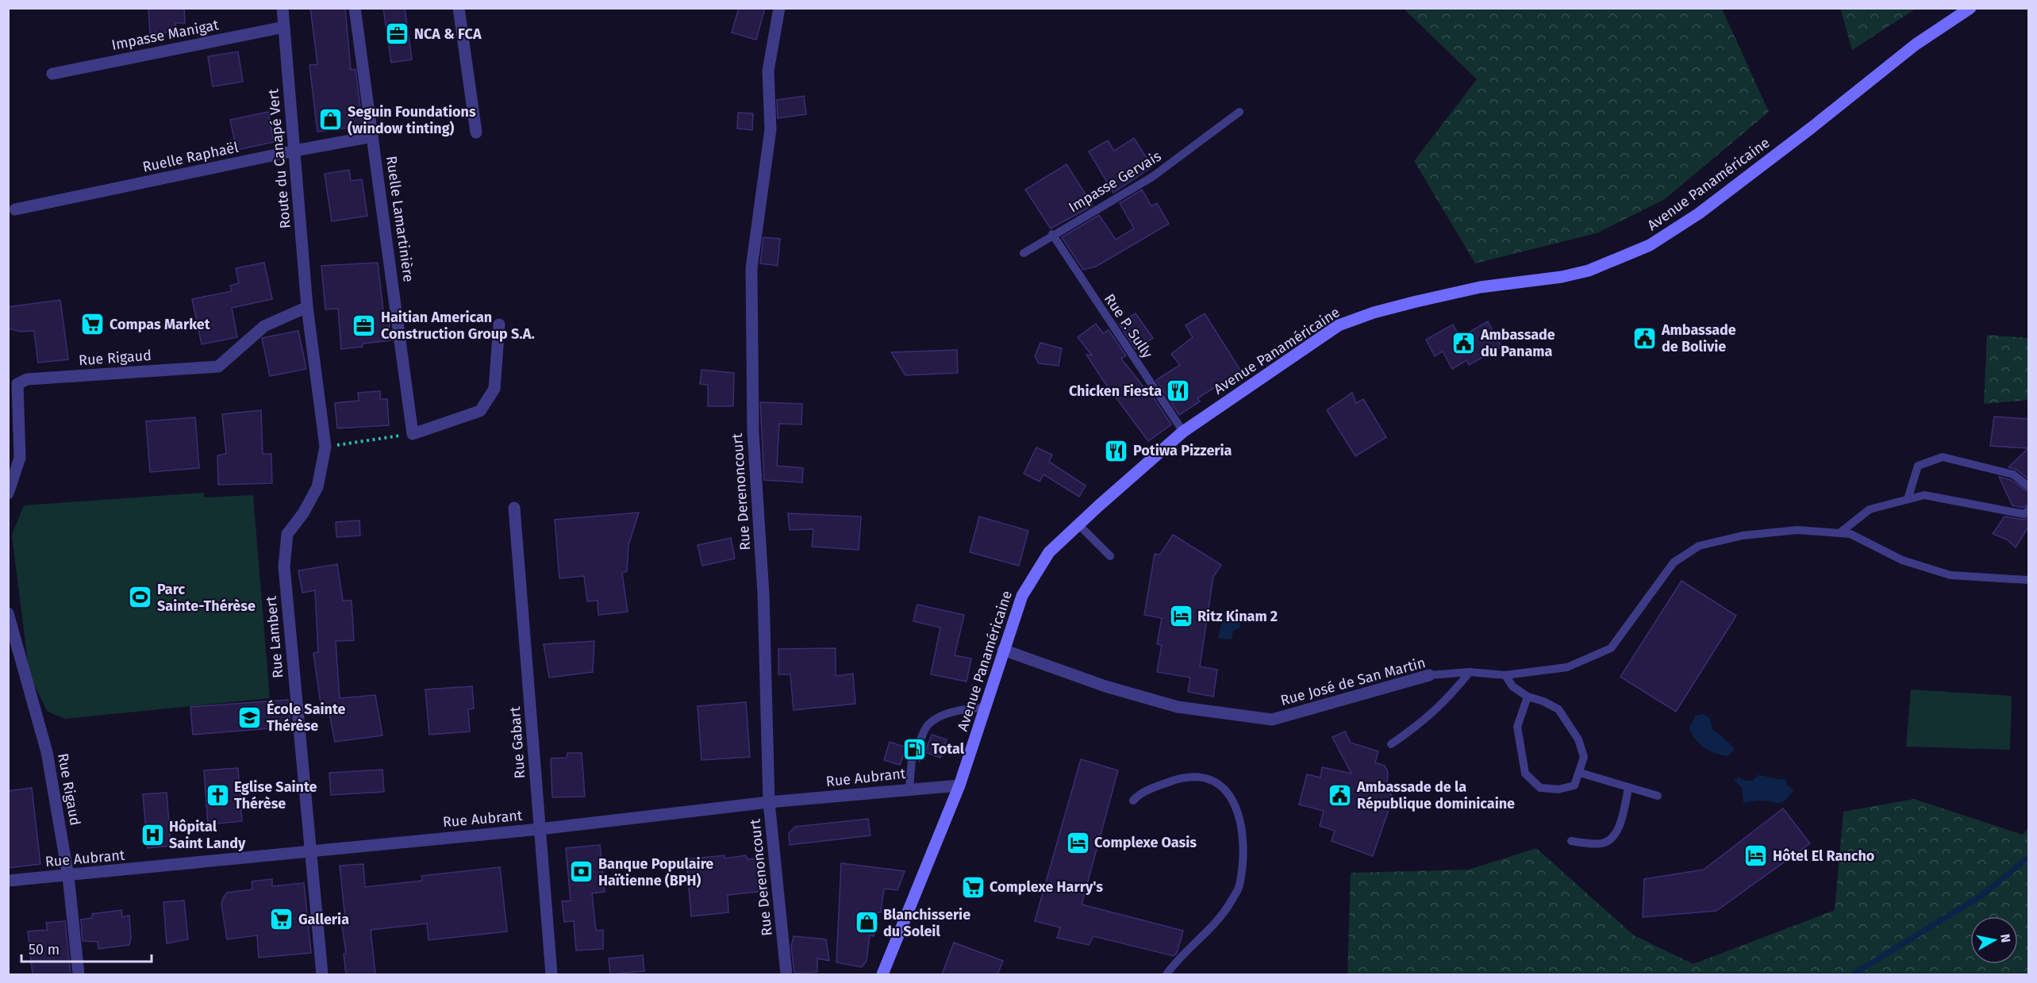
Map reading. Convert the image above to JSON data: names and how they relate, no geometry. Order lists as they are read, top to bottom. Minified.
{"streets":{"main road":["Avenue Panaméricaine"],"street":["Impasse Manigat","Ruelle Raphaël","Route du Canapé Vert","Ruelle Lamartinière","Rue Rigaud","Rue Derenoncourt","Rue Lambert","Rue José de San Martin","Rue Gabart","Rue Aubrant"],"lane":["Impasse Gervais","Rue P. Sully"]},"crossings":[["Impasse Manigat","Route du Canapé Vert"],["Ruelle Raphaël","Route du Canapé Vert"],["Ruelle Raphaël","Ruelle Lamartinière"],["Route du Canapé Vert","Rue Rigaud"],["Route du Canapé Vert","Rue Lambert"],["Impasse Gervais","Rue P. Sully"],["Avenue Panaméricaine","Rue P. Sully"],["Avenue Panaméricaine","Rue José de San Martin"],["Avenue Panaméricaine","Rue Aubrant"],["Rue Rigaud","Rue Lambert"],["Rue Rigaud","Rue Aubrant"],["Rue Derenoncourt","Rue Aubrant"],["Rue Lambert","Rue Aubrant"],["Rue Gabart","Rue Aubrant"]],"places":{"office":["NCA & FCA","Haitian American Construction Group S.A."],"shop":["Seguin Foundations (window tinting)","Blanchisserie du Soleil"],"supermarket":["Compas Market","Complexe Harry's","Galleria"],"public building":["Ambassade de Bolivie","Ambassade du Panama","Ambassade de la République dominicaine"],"restaurant":["Chicken Fiesta","Potiwa Pizzeria"],"sports":["Parc Sainte-Thérèse"],"hotel":["Ritz Kinam 2","Complexe Oasis","Hôtel El Rancho"],"school or university":["École Sainte Thérèse"],"fuel station":["Total"],"church":["Eglise Sainte Thérèse"],"hospital":["Hôpital Saint Landy"],"bank":["Banque Populaire Haïtienne (BPH)"]},"scale_bar":"50 m","north":"right"}
